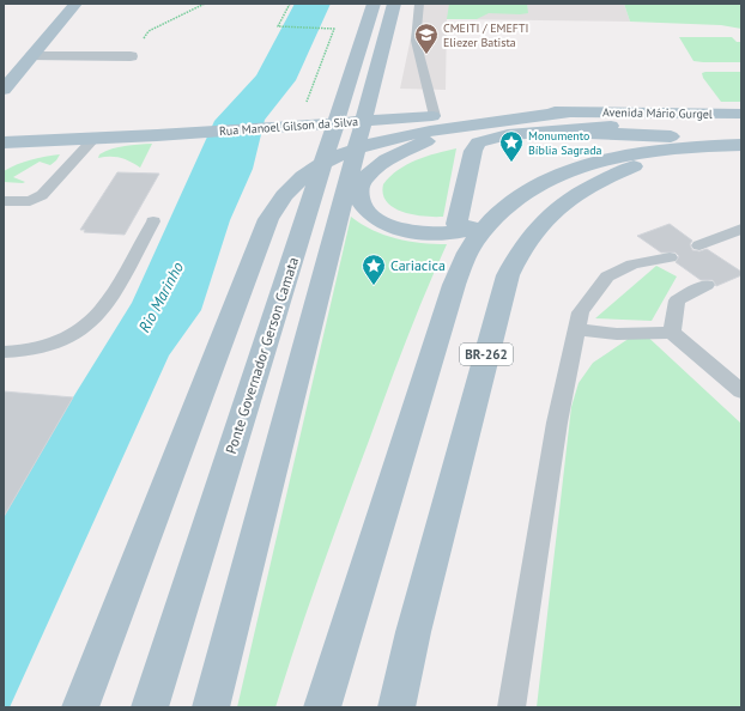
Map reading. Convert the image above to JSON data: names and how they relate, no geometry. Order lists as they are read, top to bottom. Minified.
{"streets":{"main road":["Avenida Mário Gurgel","Rua Manoel Gilson da Silva","BR-262","Ponte Governador Gerson Camata"]},"crossings":[["Avenida Mário Gurgel","Rua Manoel Gilson da Silva"]],"water":["Rio Marinho"],"places":{"school or university":["CMEITI / EMEFTI Eliezer Batista"],"place":["Monumento Bíblia Sagrada","Cariacica"]}}
